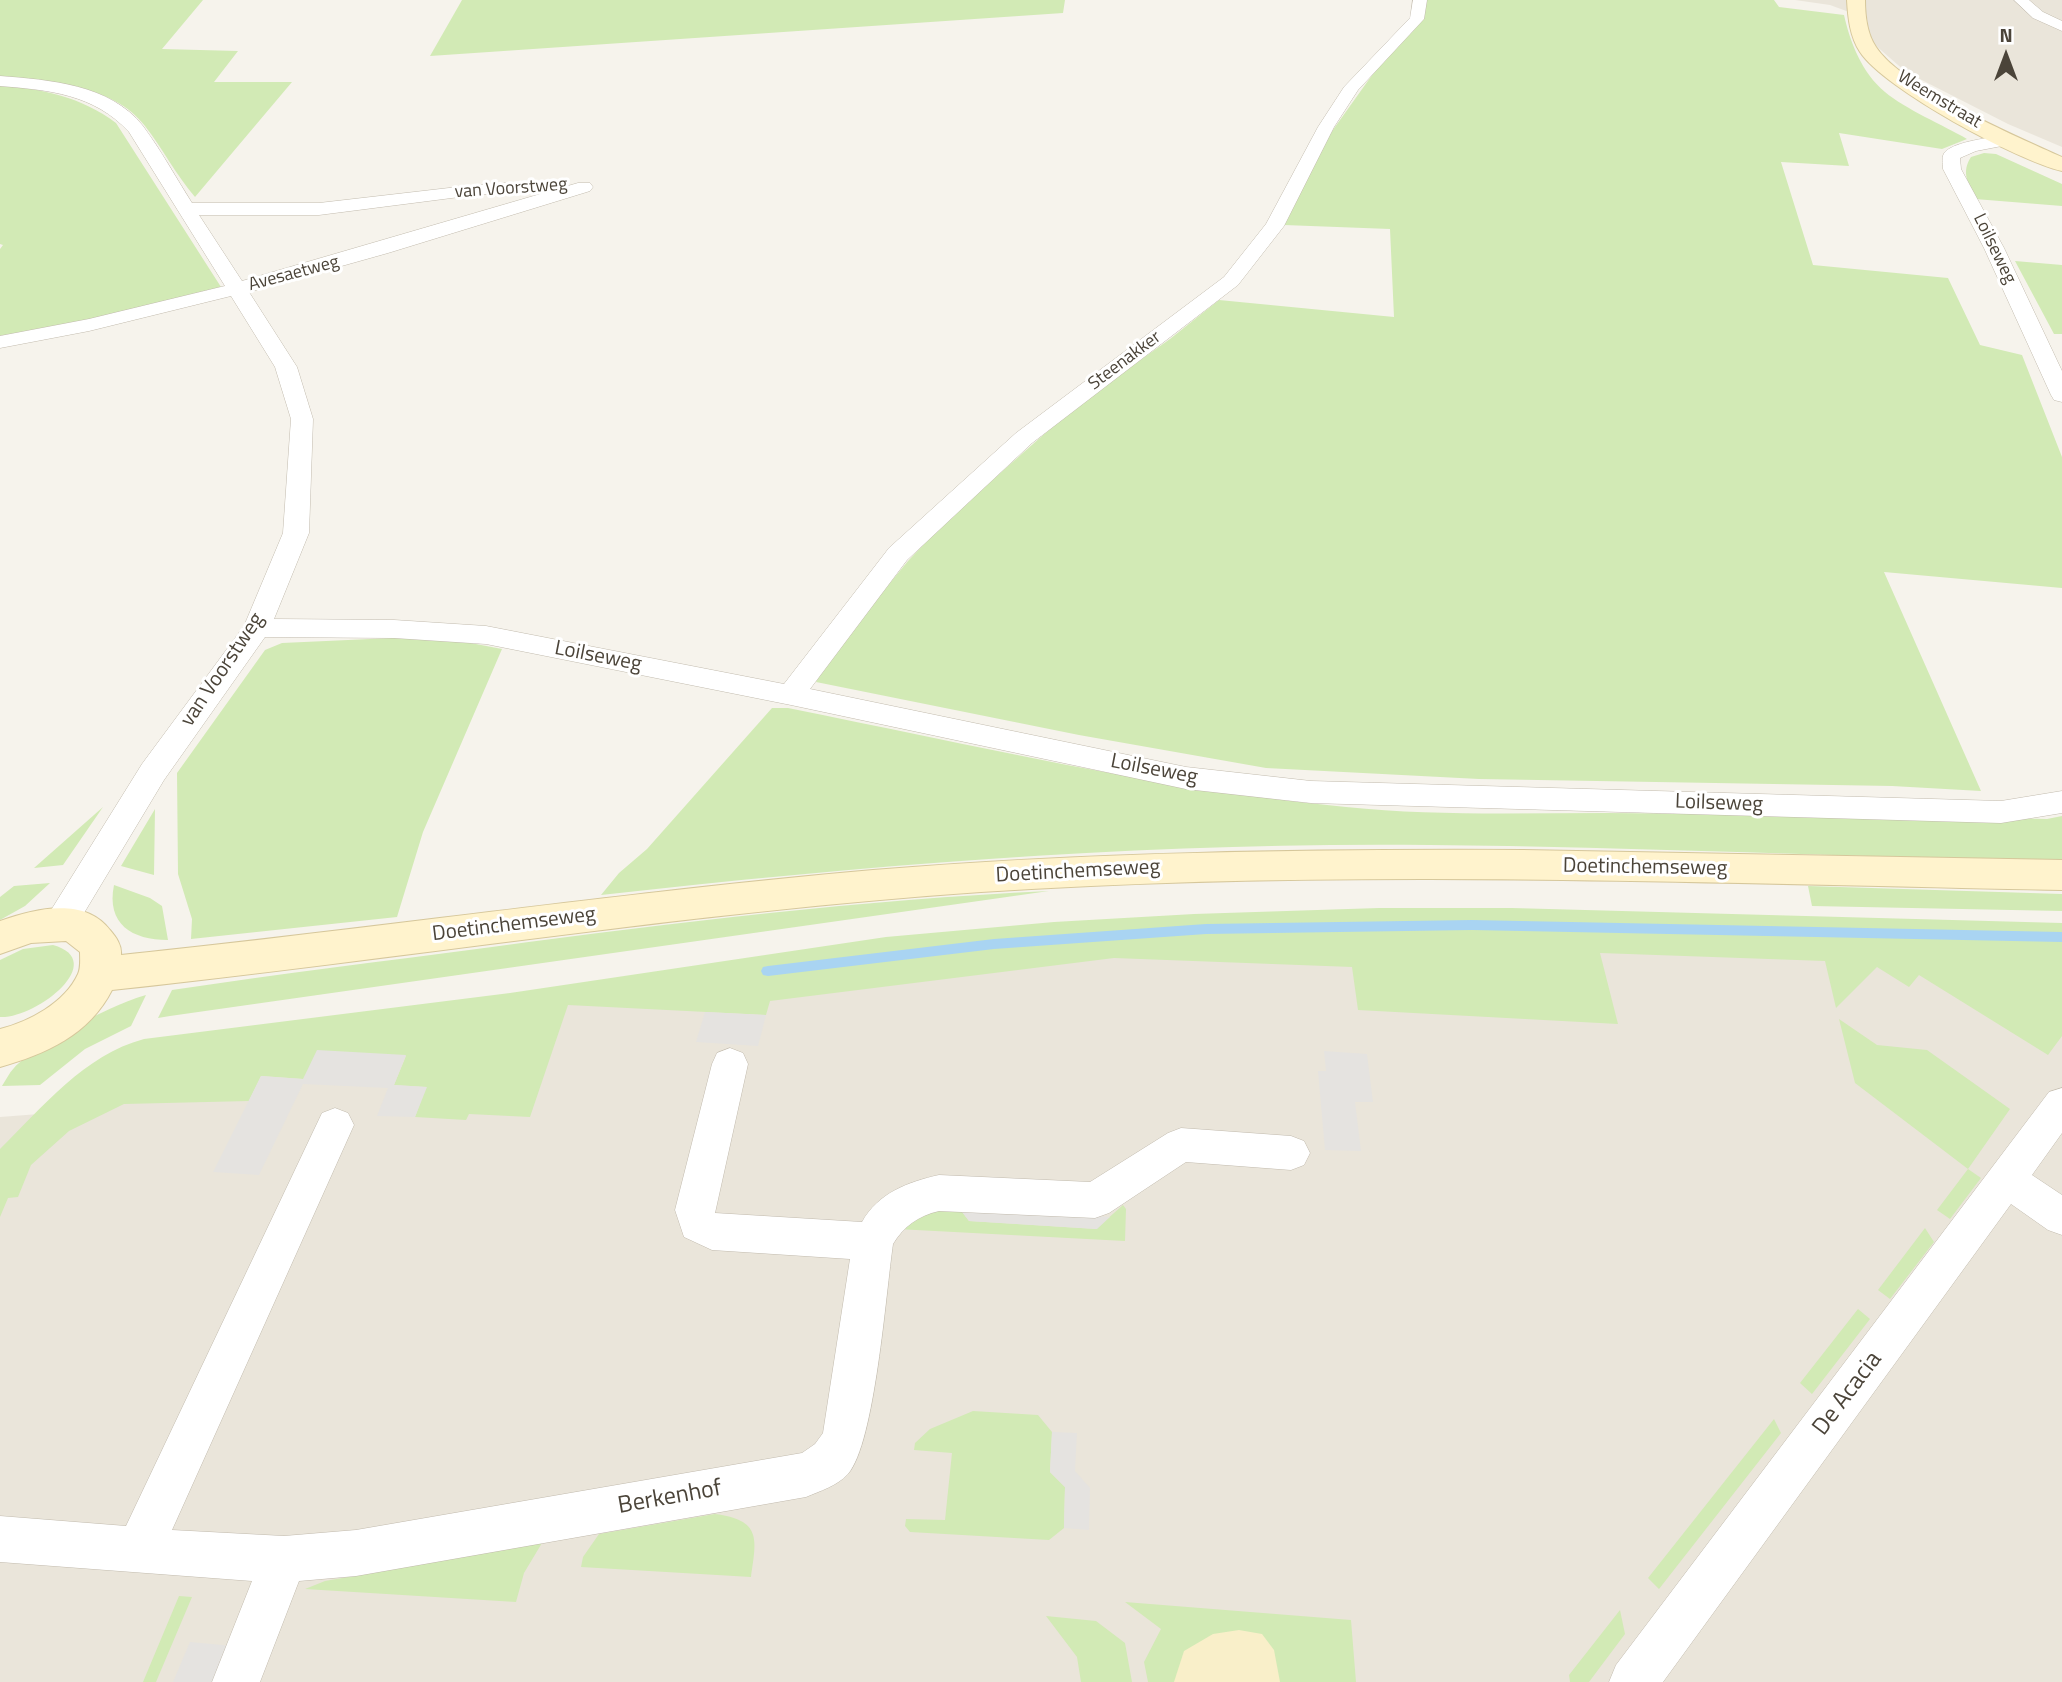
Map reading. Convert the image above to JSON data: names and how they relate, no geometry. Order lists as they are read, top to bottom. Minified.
{"streets":{"main road":["Weemstraat","Doetinchemseweg"],"street":["van Voorstweg","Loilseweg","Avesaetweg","Steenakker","De Acacia","Berkenhof"]},"crossings":[["Weemstraat","Loilseweg"],["van Voorstweg","Loilseweg"],["van Voorstweg","Avesaetweg"],["Loilseweg","Steenakker"]],"north":"top"}
